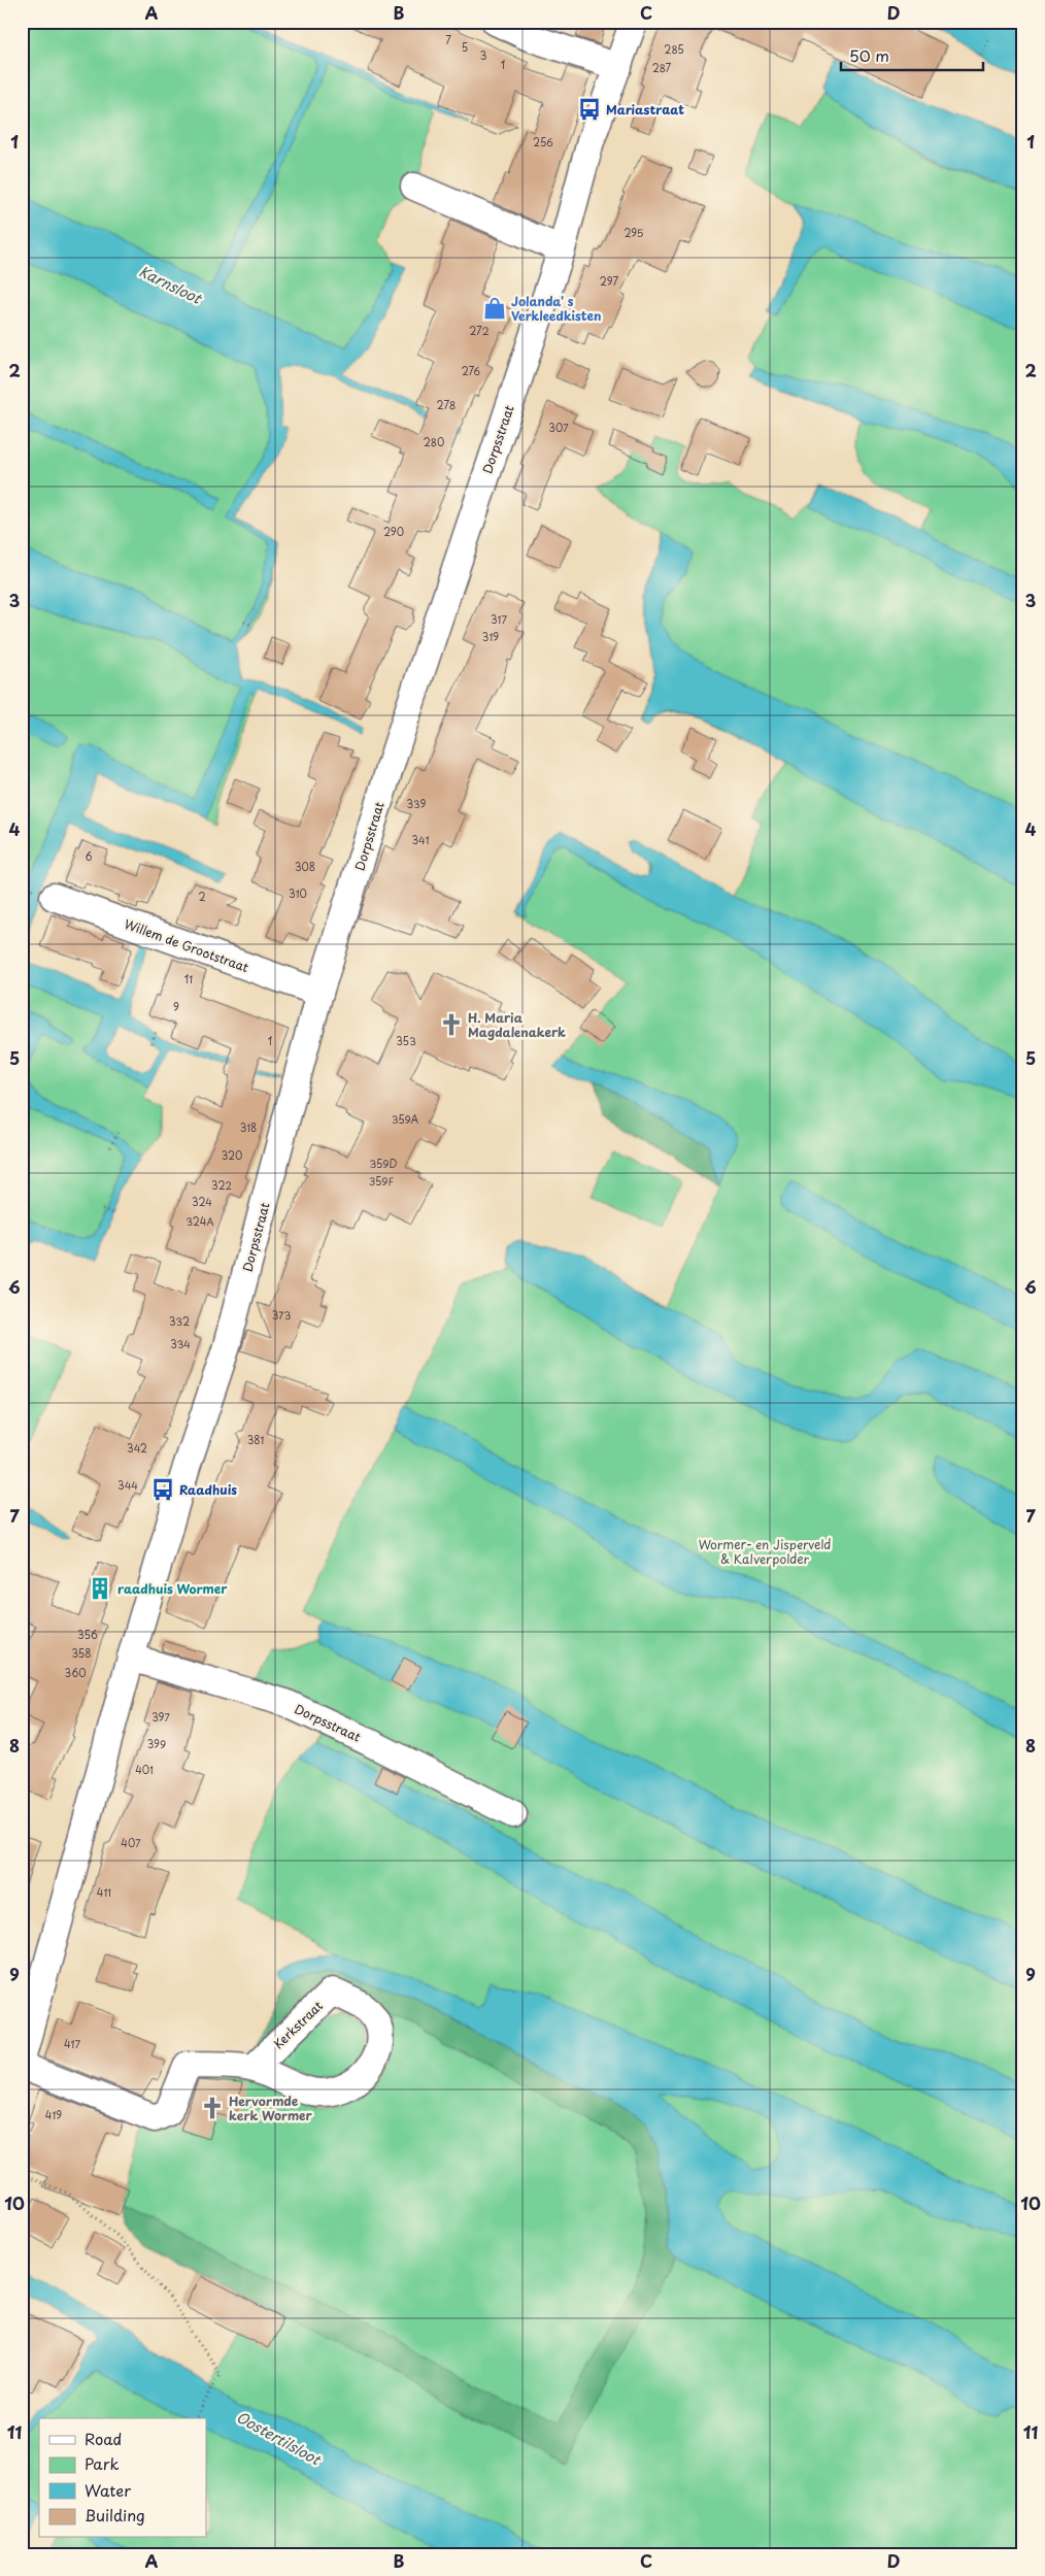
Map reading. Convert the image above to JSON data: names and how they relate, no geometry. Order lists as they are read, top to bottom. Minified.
{"streets":{"street":["Dorpsstraat","Willem de Grootstraat","Kerkstraat"]},"crossings":[["Dorpsstraat","Willem de Grootstraat"]],"water":["Karnsloot","Oostertilsloot"],"parks":["Wormer- en Jisperveld & Kalverpolder"],"places":{"bus stop":["Mariastraat","Raadhuis"],"shop":["Jolanda' s Verkleedkisten"],"church":["H. Maria Magdalenakerk","Hervormde kerk Wormer"],"building":["raadhuis Wormer"]},"house_numbers":["7","5","285","3","1","287","256","295","297","272","276","278","307","280","290","317","319","339","341","6","308","310","2","11","9","1","353","359A","318","320","359D","359F","322","324","324A","373","332","334","381","342","344","356","358","360","397","399","401","407","411","417","419"],"legend":["Road","Park","Water","Building"],"scale_bar":"50 m","grid":{"columns":["A","B","C","D"],"rows":["1","2","3","4","5","6","7","8","9","10","11"]}}
